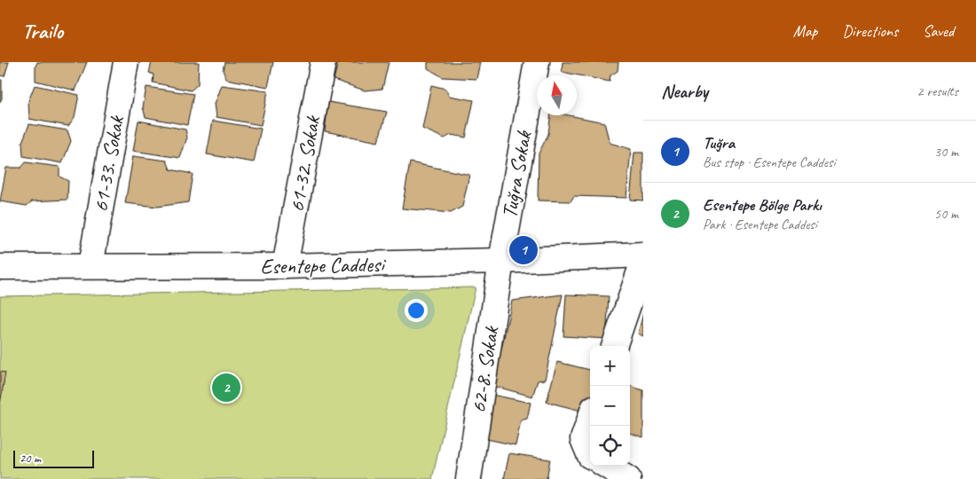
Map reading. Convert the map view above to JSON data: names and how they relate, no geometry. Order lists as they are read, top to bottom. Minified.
{"streets":{"street":["61-33. Sokak","61-32. Sokak","Tuğra Sokak","Esentepe Caddesi","62-8. Sokak"]},"crossings":[["61-33. Sokak","Esentepe Caddesi"],["61-32. Sokak","Esentepe Caddesi"],["Tuğra Sokak","Esentepe Caddesi"],["Tuğra Sokak","62-8. Sokak"],["Esentepe Caddesi","62-8. Sokak"]],"scale_bar":"20 m","north":"top","page":{"header":"Trailo","nav":["Map","Directions","Saved"],"heading":["Nearby","2 results"],"list":[{"mark":"1","name":"Tuğra","note":"Bus stop · Esentepe Caddesi","value":"30 m"},{"mark":"2","name":"Esentepe Bölge Parkı","note":"Park · Esentepe Caddesi","value":"50 m"}],"pins":["1","2"],"map_buttons":["+","−"],"scale":"20 m"}}
